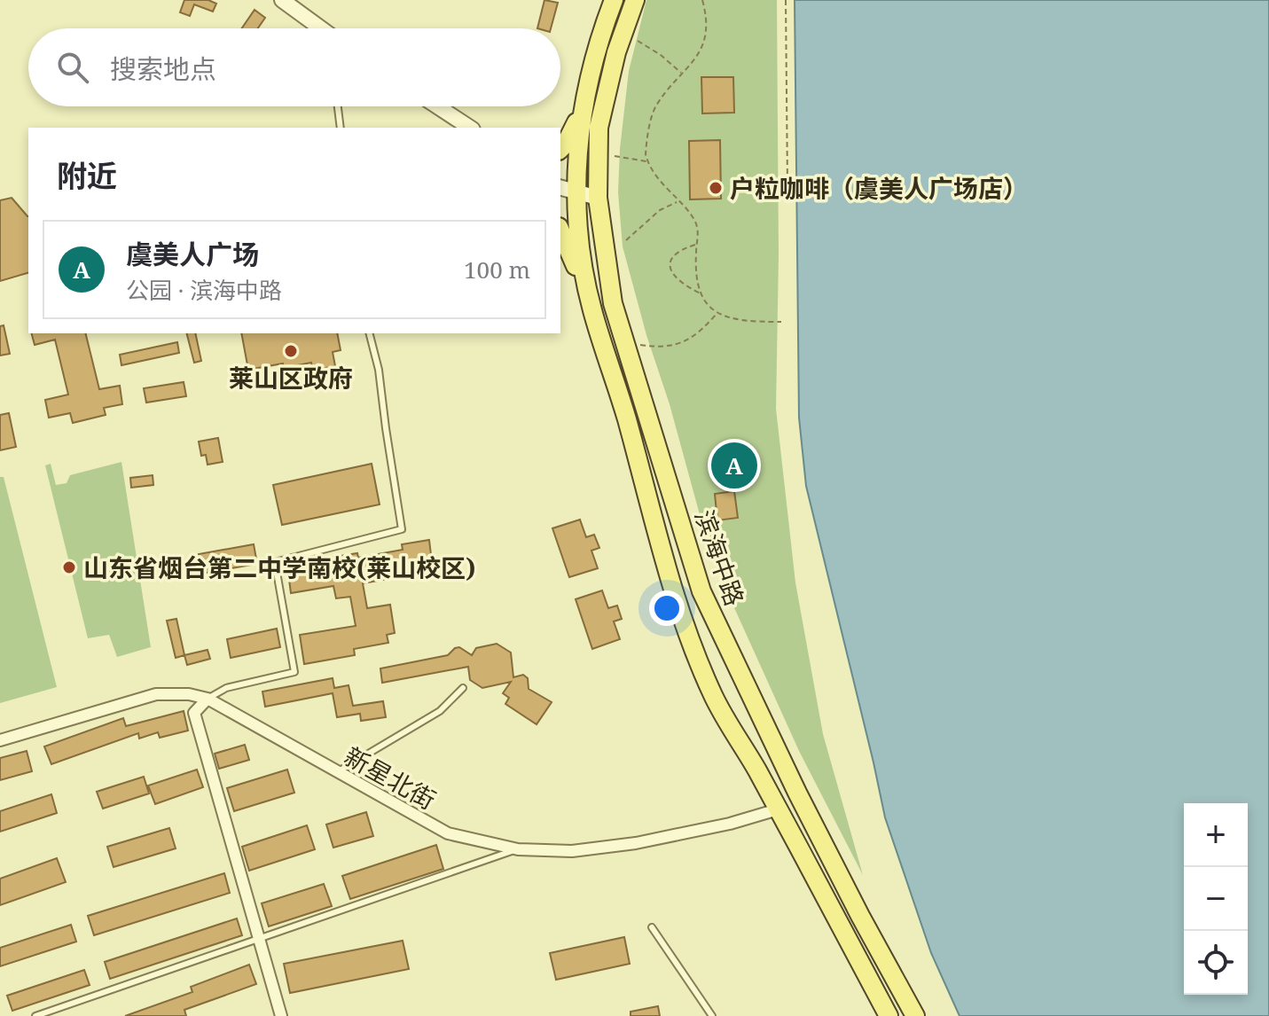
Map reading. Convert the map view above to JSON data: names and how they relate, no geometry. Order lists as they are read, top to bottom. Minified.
{"streets":{"main road":["滨海中路"],"street":["新星北街"]},"crossings":[["滨海中路","新星北街"]],"places":["户粒咖啡（虞美人广场店）","莱山区政府","山东省烟台第二中学南校(莱山校区)"],"page":{"search":"搜索地点","heading":"附近","list":[{"mark":"A","name":"虞美人广场","note":"公园 · 滨海中路","value":"100 m"}],"pins":"A","map_buttons":["+","−"]}}
